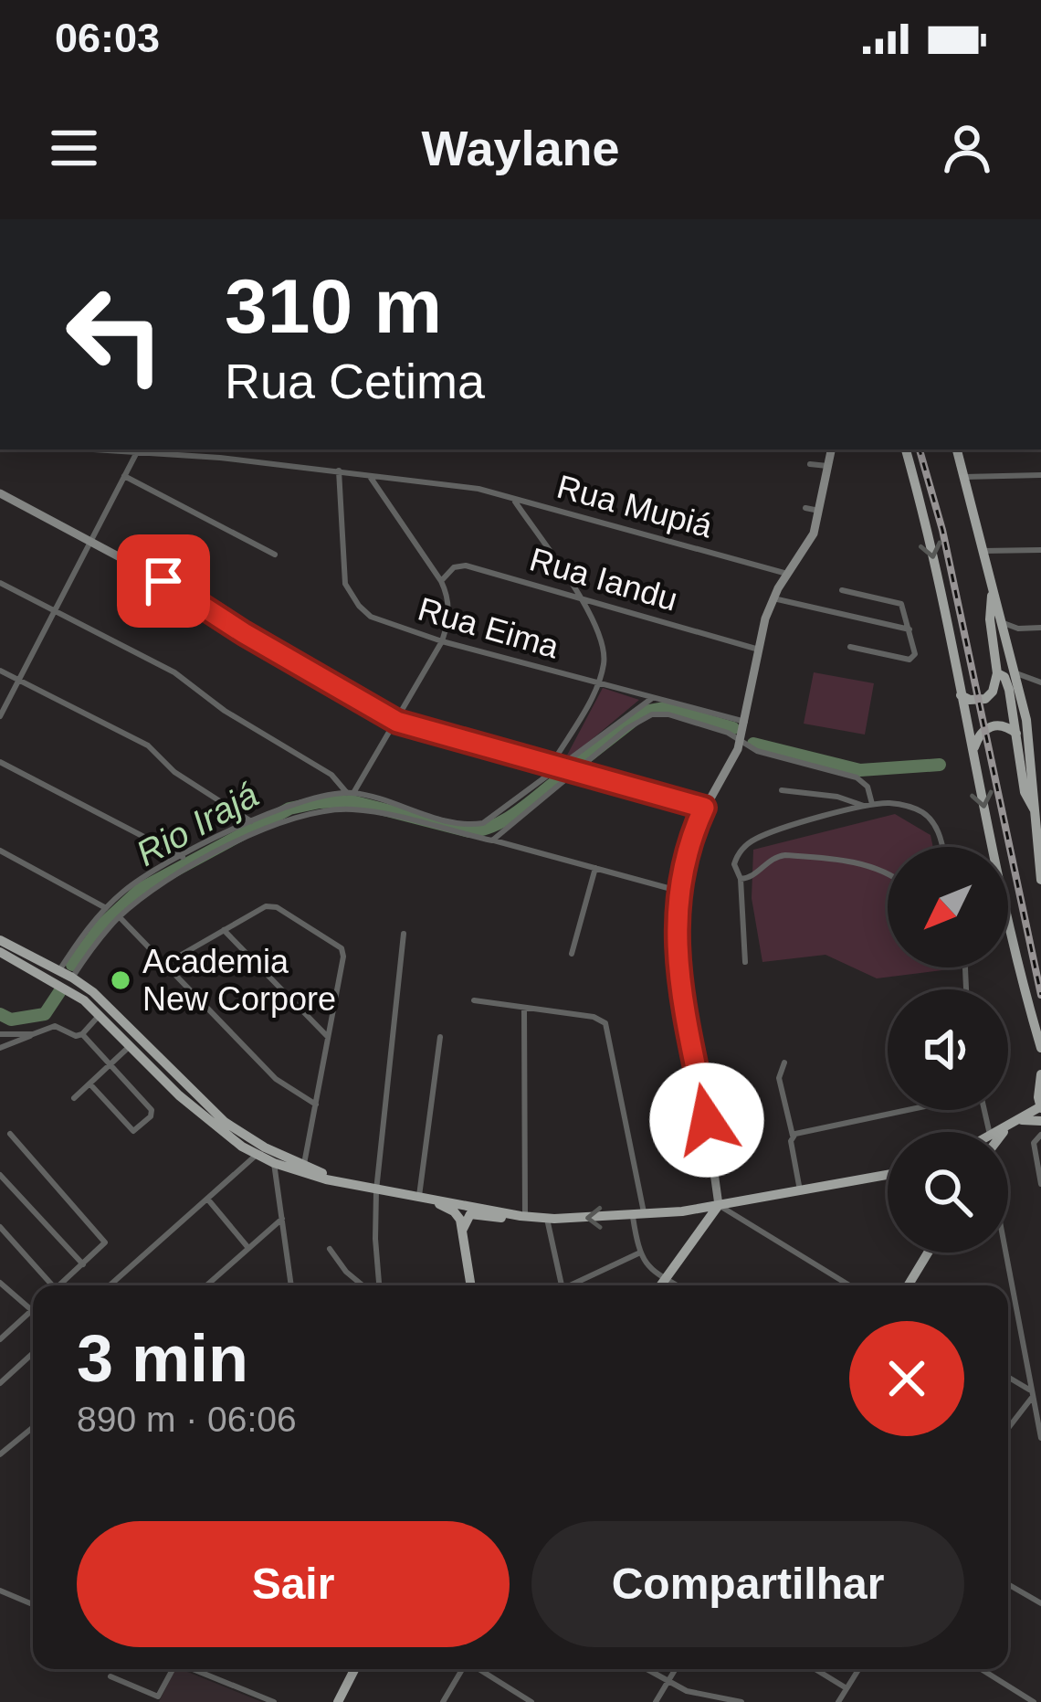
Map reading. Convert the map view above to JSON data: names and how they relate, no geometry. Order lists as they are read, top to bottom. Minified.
{"streets":{"street":["Rua Mupiá","Rua Iandu","Rua Eima"]},"crossings":[["Rua Mupiá","Rua Eima"]],"water":["Rio Irajá"],"places":["Academia New Corpore"],"north":"bottom left","page":{"status":"06:03","header":"Waylane","turn":["310 m","Rua Cetima"],"heading":["3 min","890 m · 06:06"],"buttons":["Sair","Compartilhar"]}}
